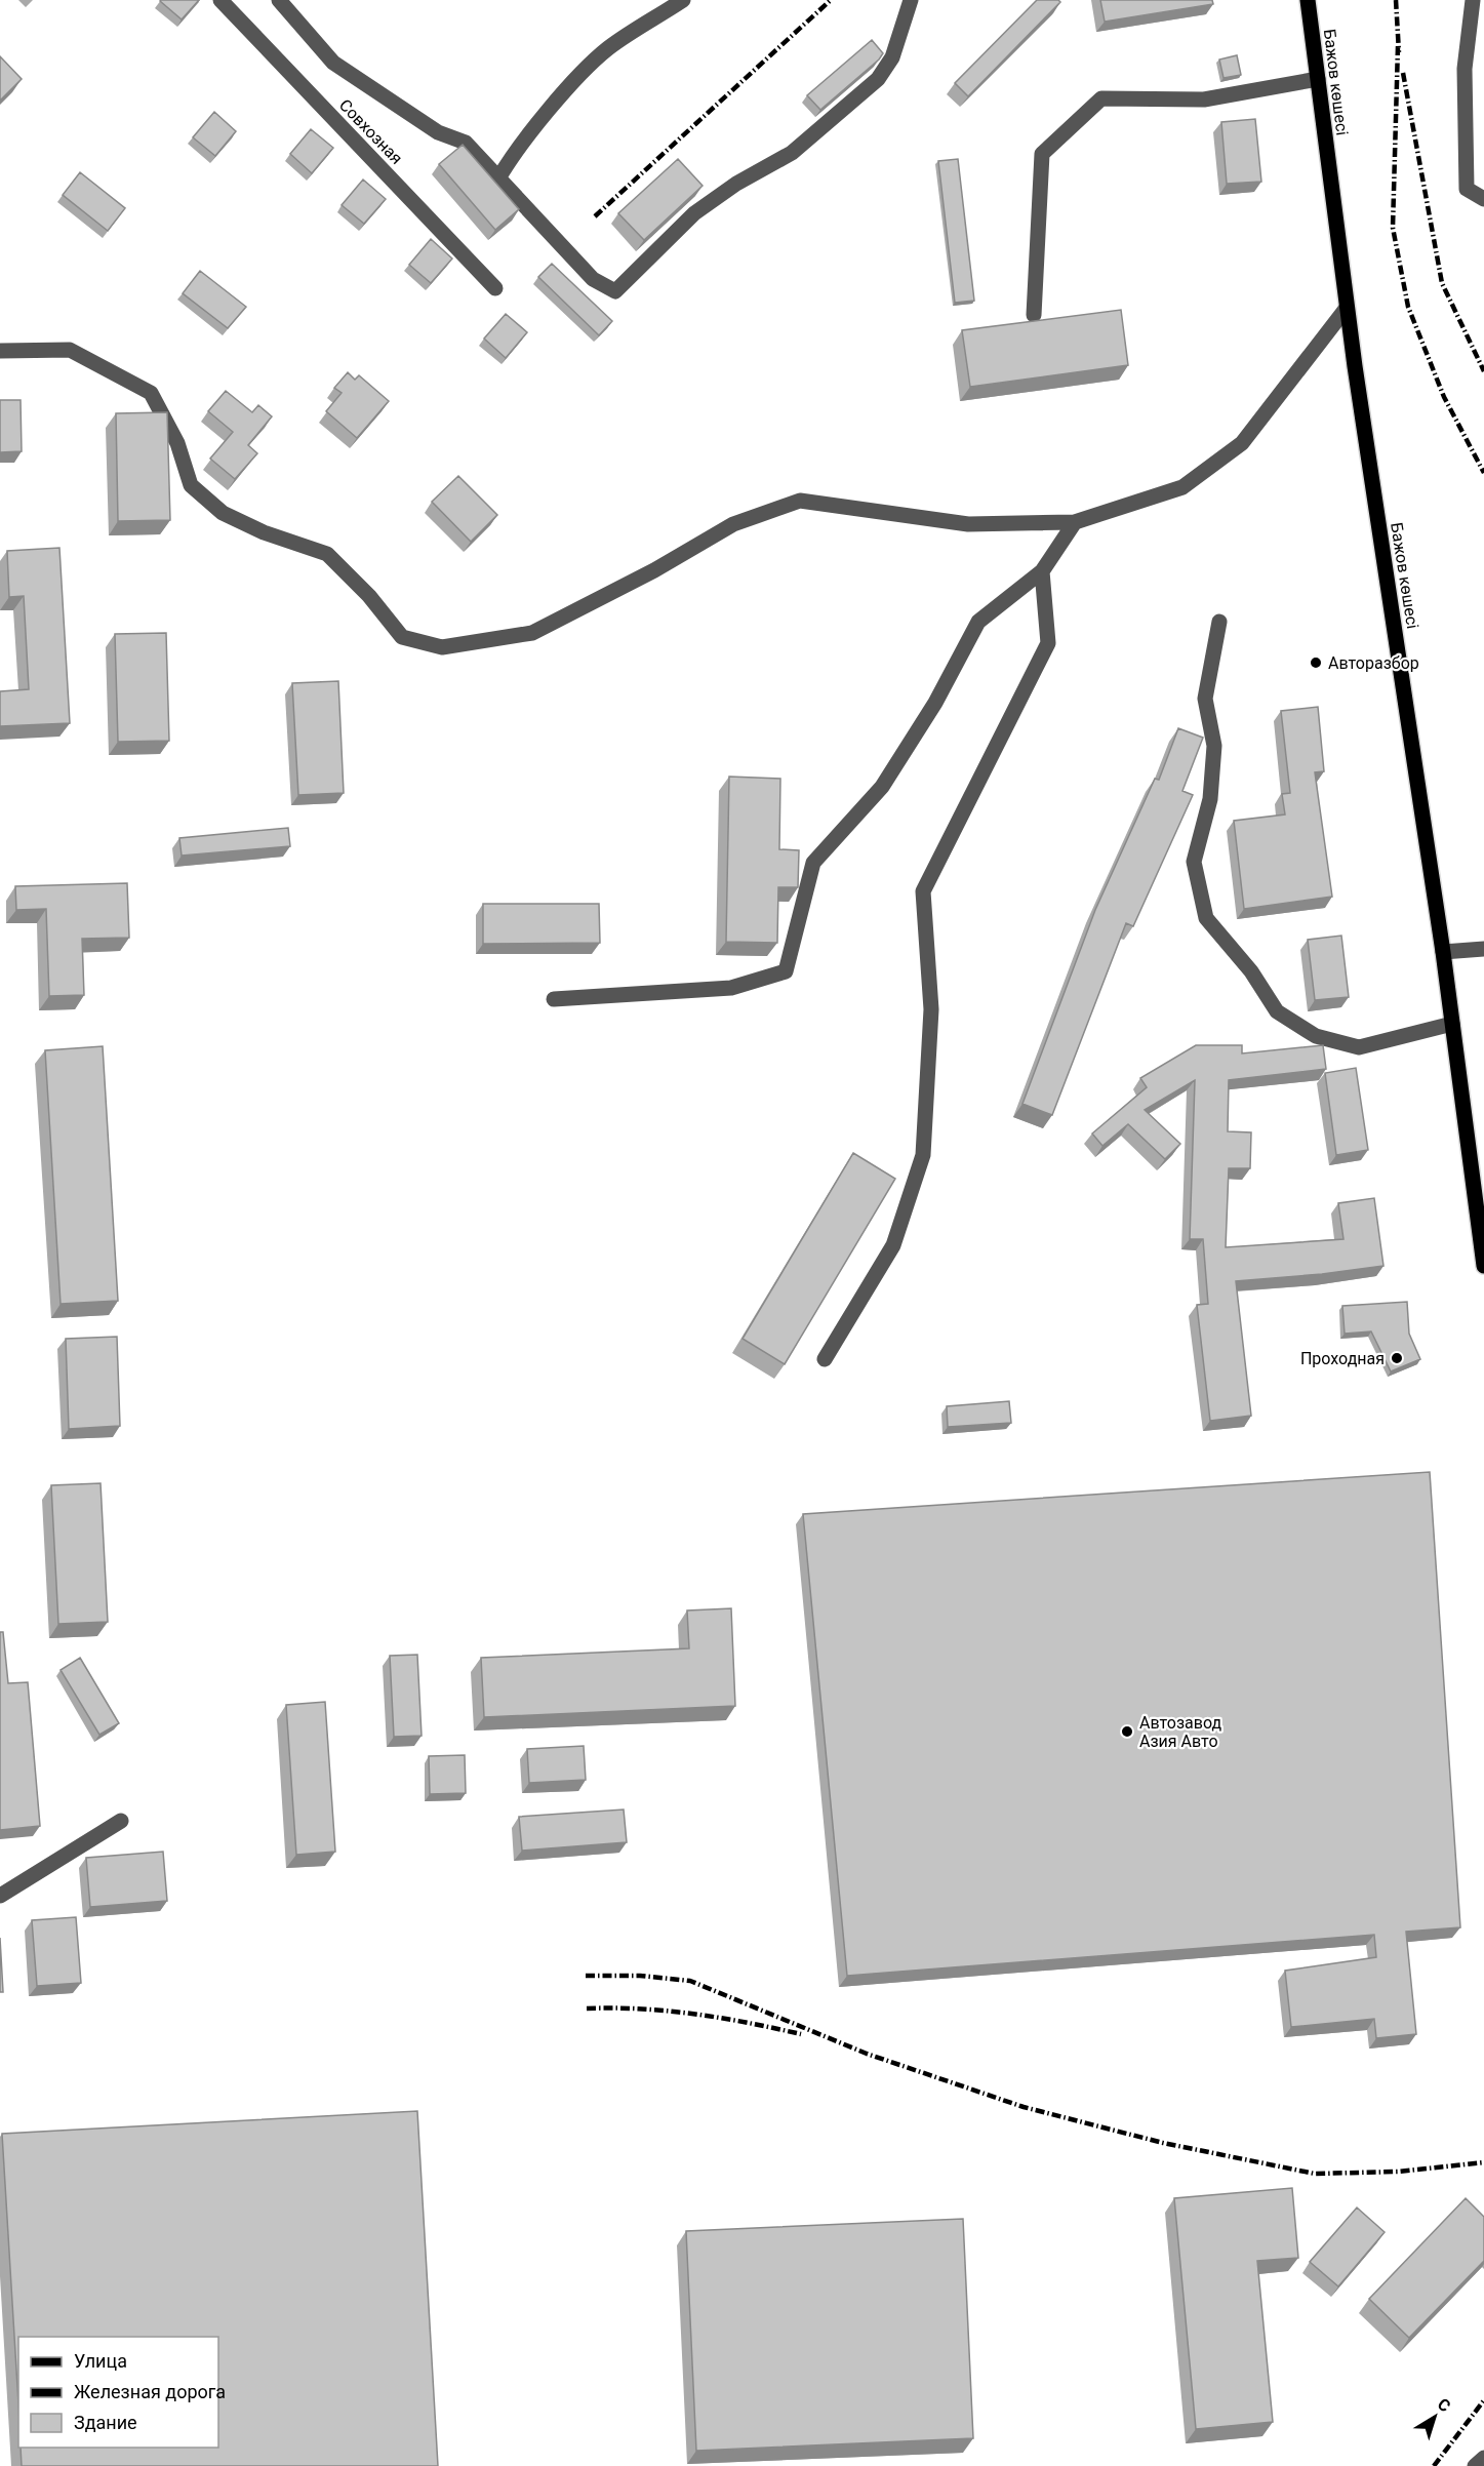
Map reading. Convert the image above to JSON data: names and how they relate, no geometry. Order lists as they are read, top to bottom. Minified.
{"streets":{"main road":["Бажов көшесі"],"street":["Совхозная"]},"places":["Авторазбор","Проходная","Автозавод Азия Авто"],"legend":["Улица","Железная дорога","Здание"],"north":"top right"}
